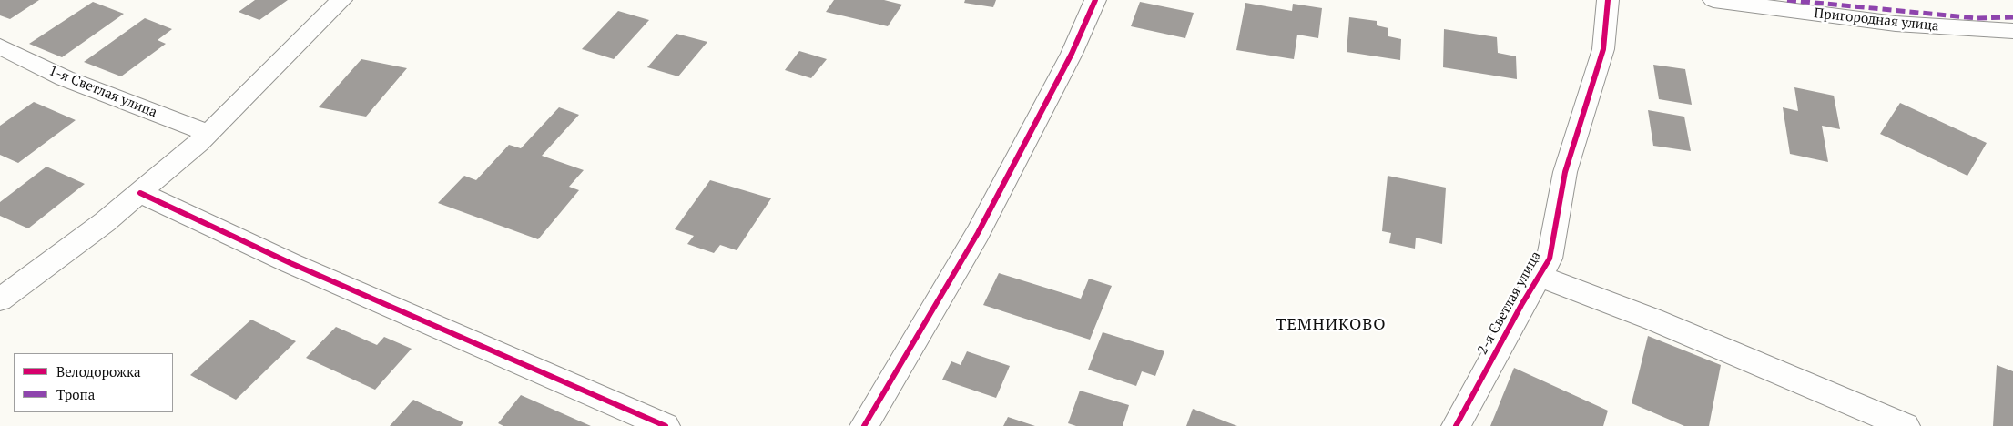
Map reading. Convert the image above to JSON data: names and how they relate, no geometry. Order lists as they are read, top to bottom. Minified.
{"streets":{"street":["Пригородная улица","1-я Светлая улица","2-я Светлая улица"]},"districts":["ТЕМНИКОВО"],"legend":["Велодорожка","Тропа"]}
